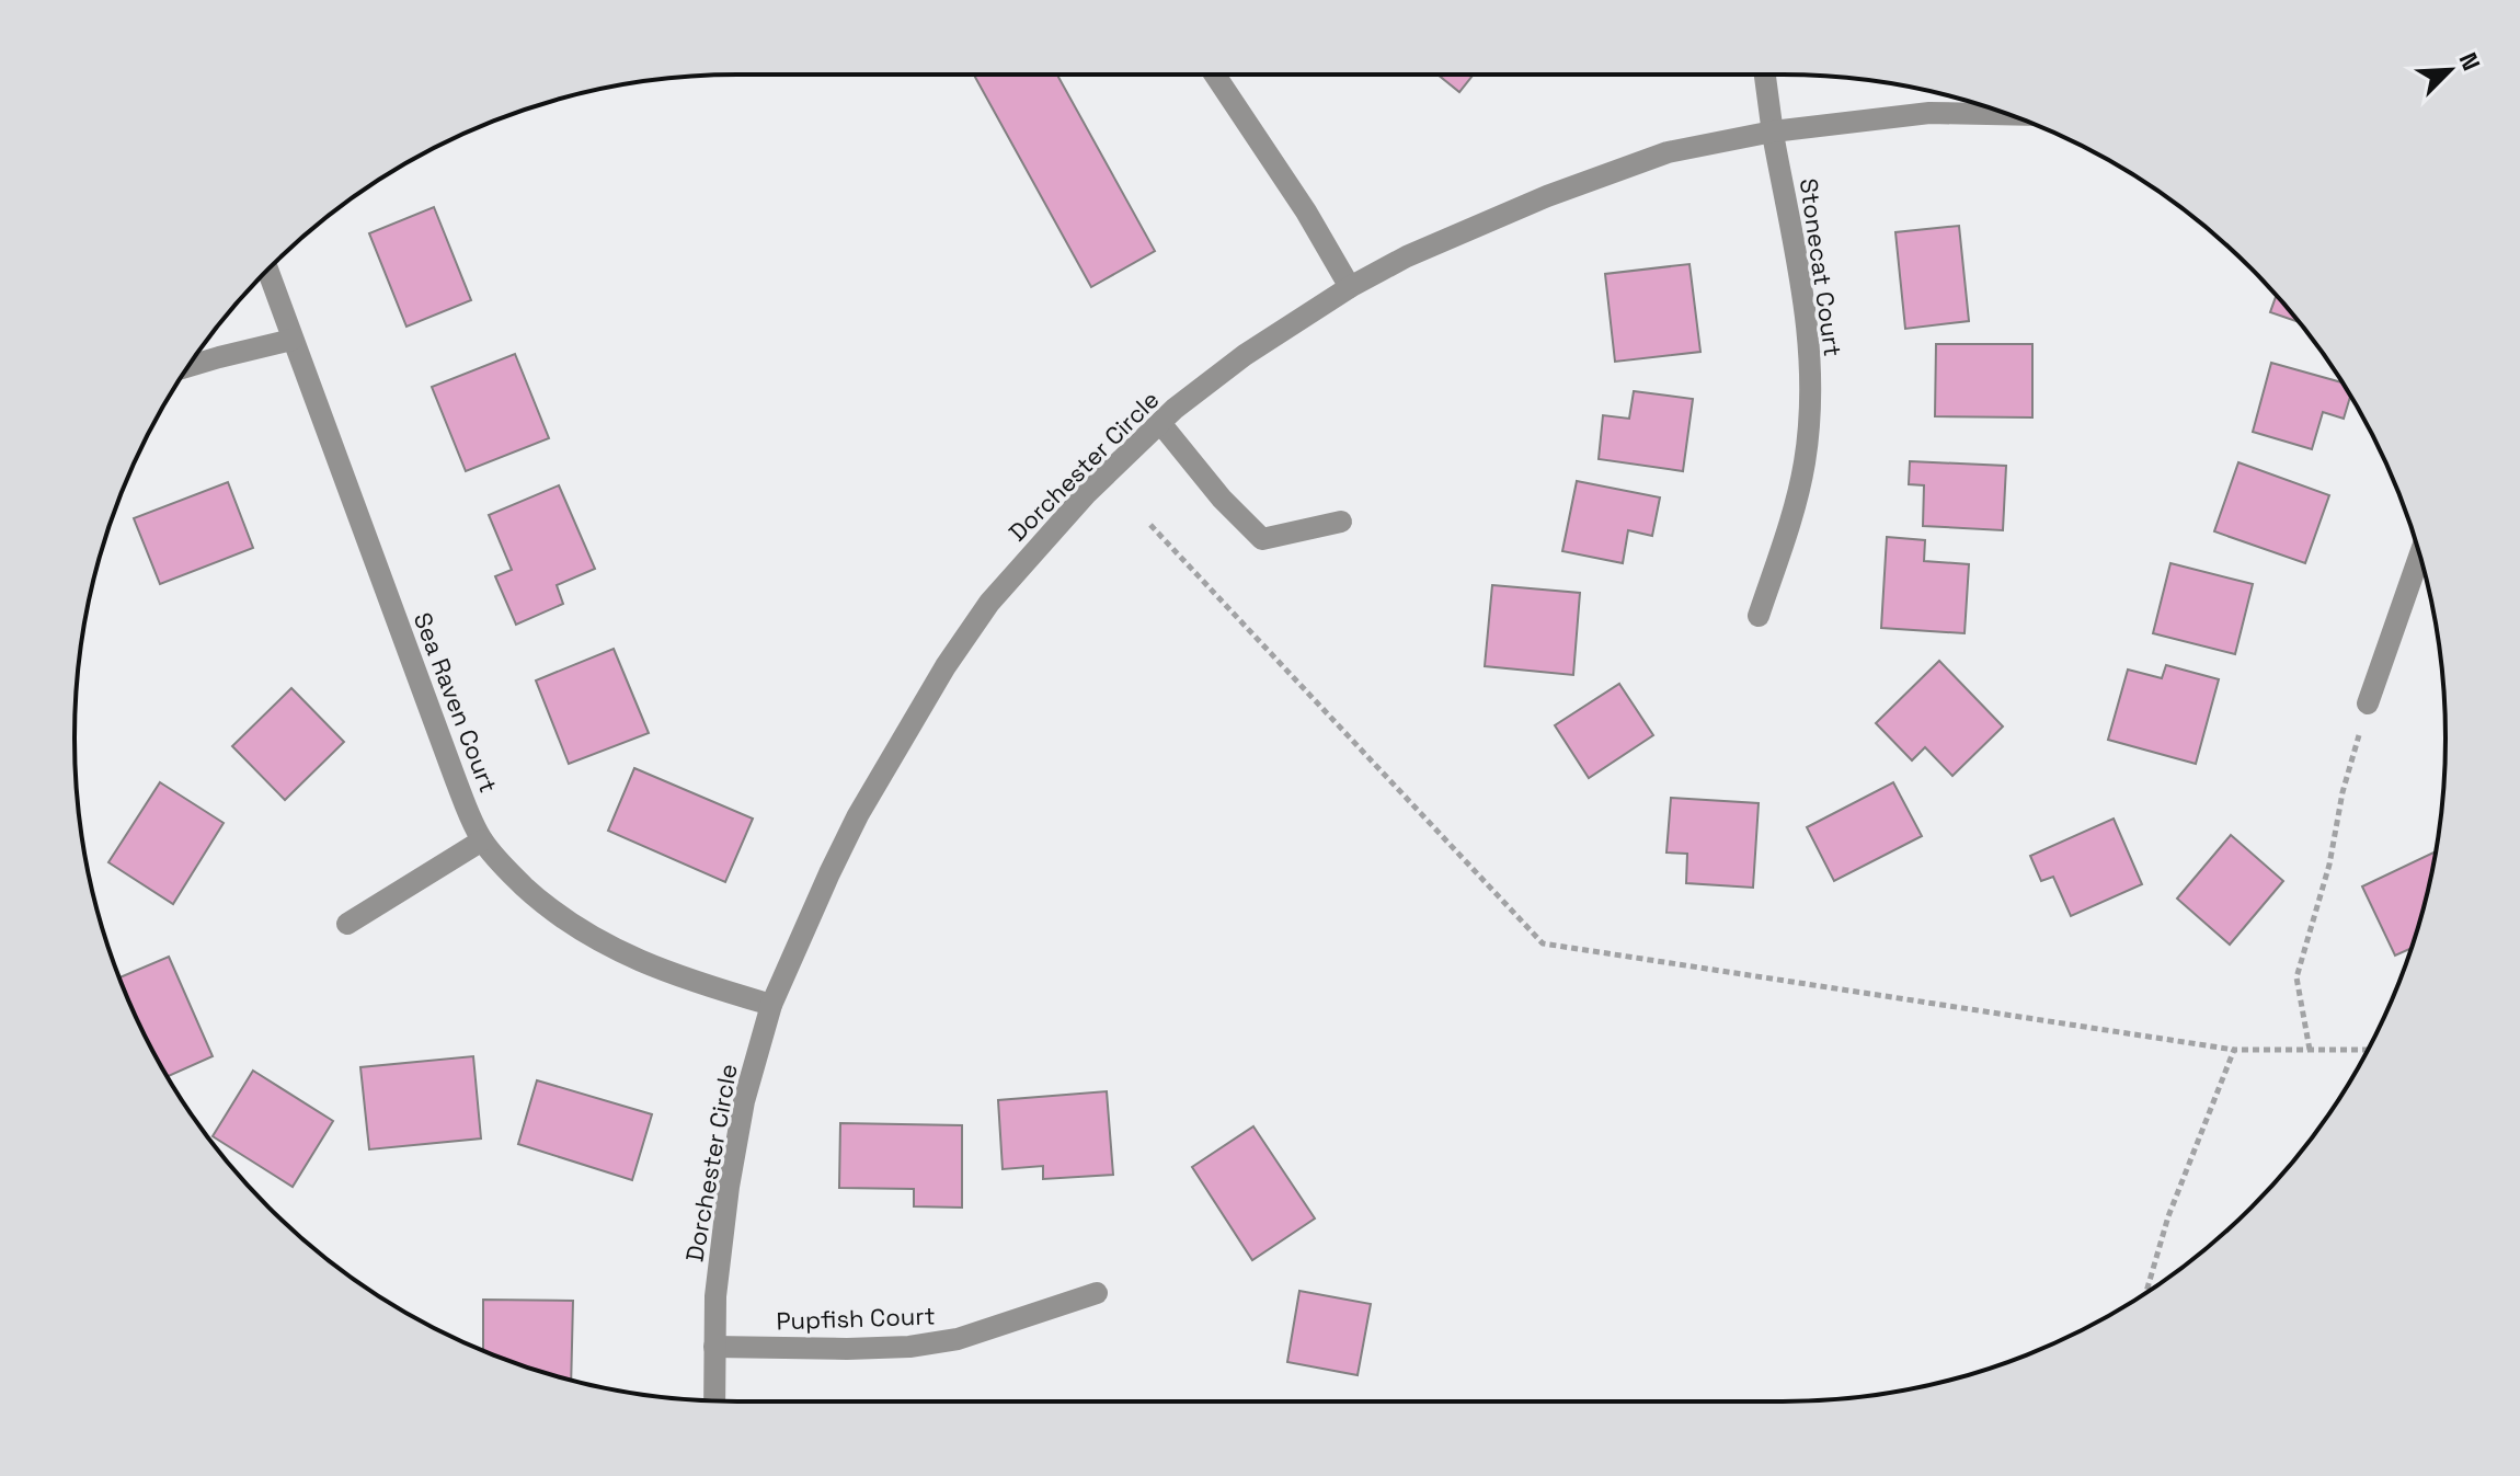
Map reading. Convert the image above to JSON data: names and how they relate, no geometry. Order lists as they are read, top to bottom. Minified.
{"streets":{"street":["Stonecat Court","Dorchester Circle","Sea Raven Court","Pupfish Court"]},"crossings":[["Stonecat Court","Dorchester Circle"],["Dorchester Circle","Sea Raven Court"],["Dorchester Circle","Pupfish Court"]],"north":"top right"}
